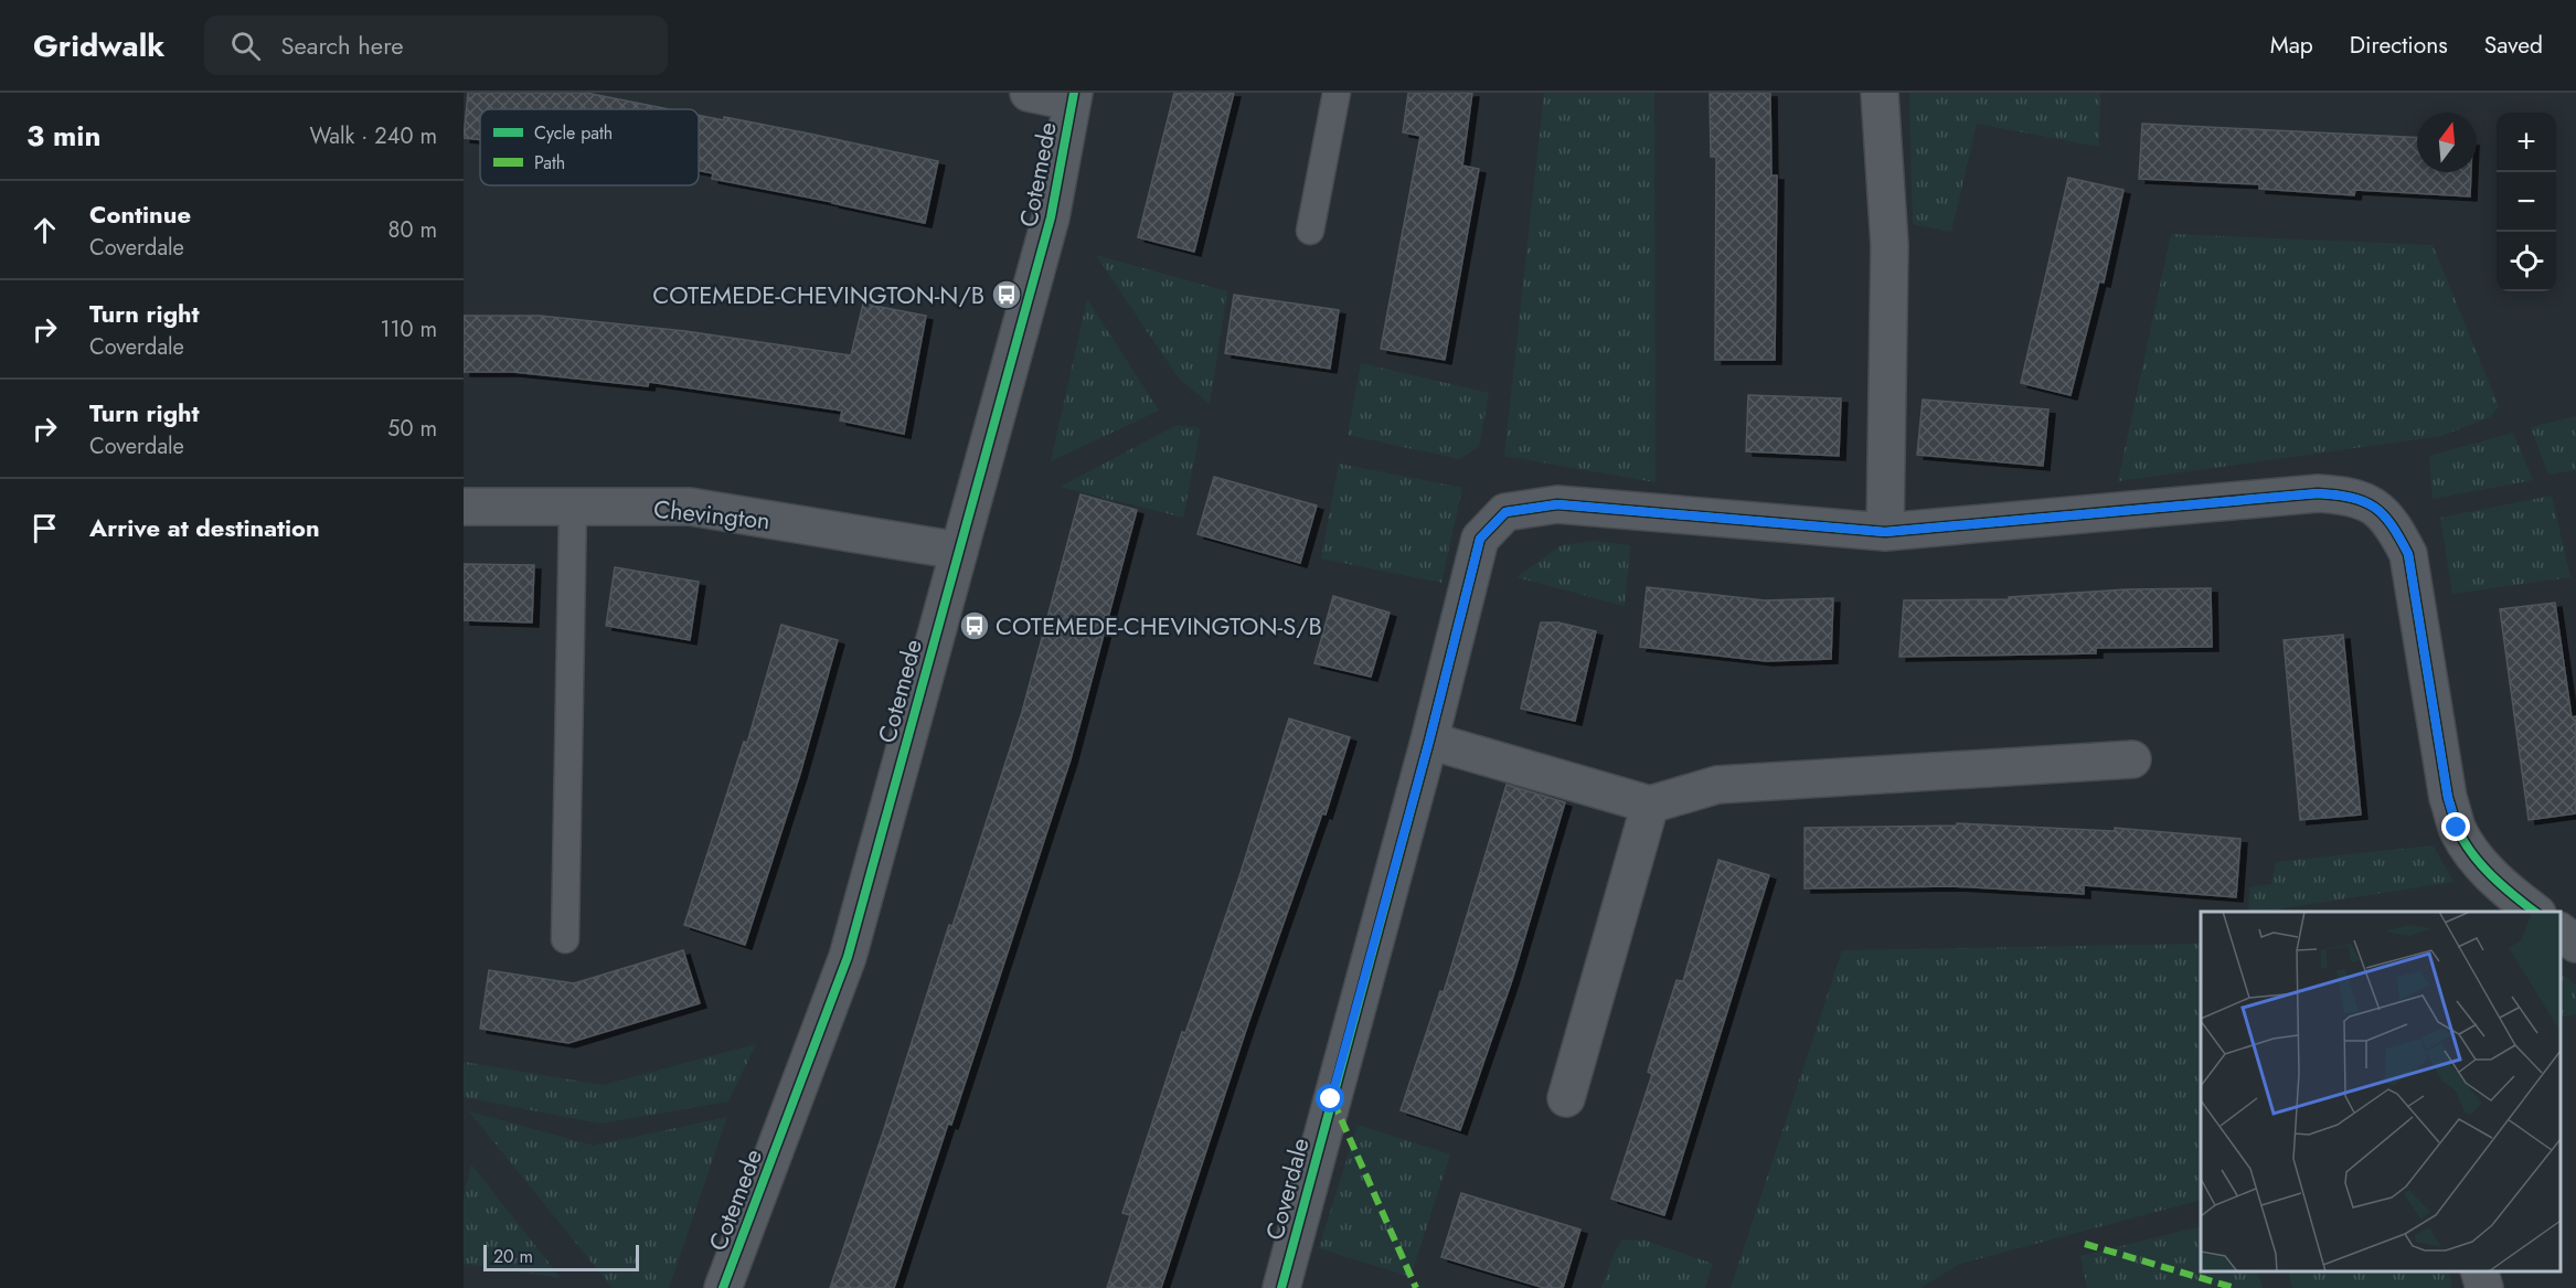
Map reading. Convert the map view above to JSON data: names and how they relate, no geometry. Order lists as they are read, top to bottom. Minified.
{"streets":{"street":["Cotemede","Chevington","Coverdale"]},"crossings":[["Cotemede","Chevington"]],"places":{"bus stop":["COTEMEDE-CHEVINGTON-N/B","COTEMEDE-CHEVINGTON-S/B"]},"legend":["Cycle path","Path"],"scale_bar":"20 m","north":"top","page":{"header":"Gridwalk","search":"Search here","nav":["Map","Directions","Saved"],"heading":["3 min","Walk · 240 m"],"map_buttons":["+","−"],"list":[["Continue","Coverdale","80 m"],["Turn right","Coverdale","110 m"],["Turn right","Coverdale","50 m"],"Arrive at destination"],"scale":"20 m"}}
